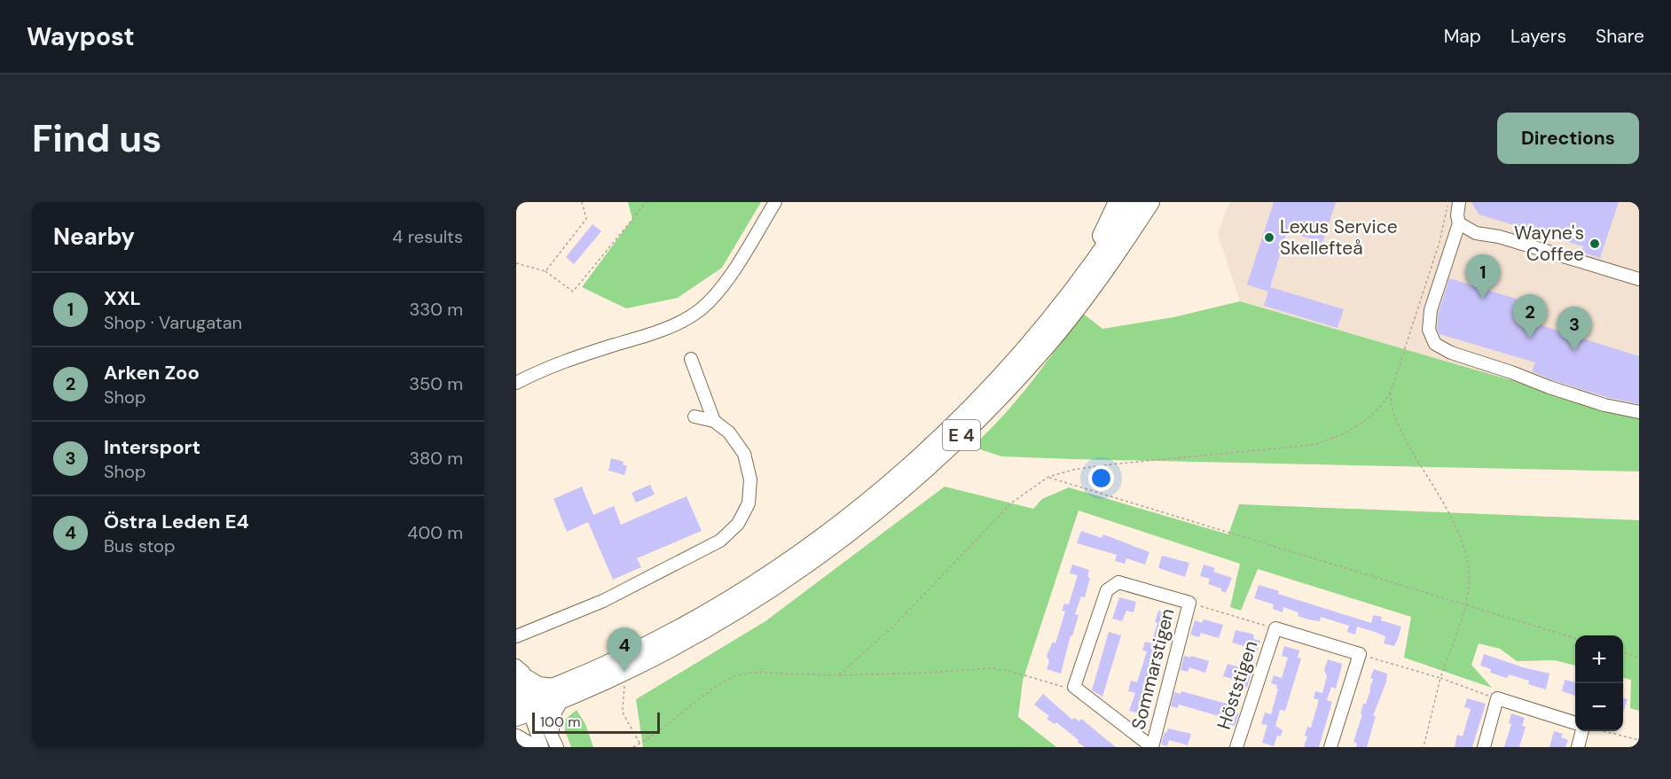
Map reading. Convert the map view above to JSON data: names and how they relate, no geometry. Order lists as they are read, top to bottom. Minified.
{"streets":{"highway":["E 4"],"street":["Sommarstigen","Höststigen"]},"places":["Lexus Service Skellefteå","Wayne's Coffee"],"scale_bar":"100 m","page":{"header":"Waypost","nav":["Map","Layers","Share"],"buttons":"Directions","title":"Find us","heading":["Nearby","4 results"],"pins":["1","2","3","4"],"list":[{"mark":"1","name":"XXL","note":"Shop · Varugatan","value":"330 m"},{"mark":"2","name":"Arken Zoo","note":"Shop","value":"350 m"},{"mark":"3","name":"Intersport","note":"Shop","value":"380 m"},{"mark":"4","name":"Östra Leden E4","note":"Bus stop","value":"400 m"}],"map_buttons":["+","−"],"scale":"100 m"}}
